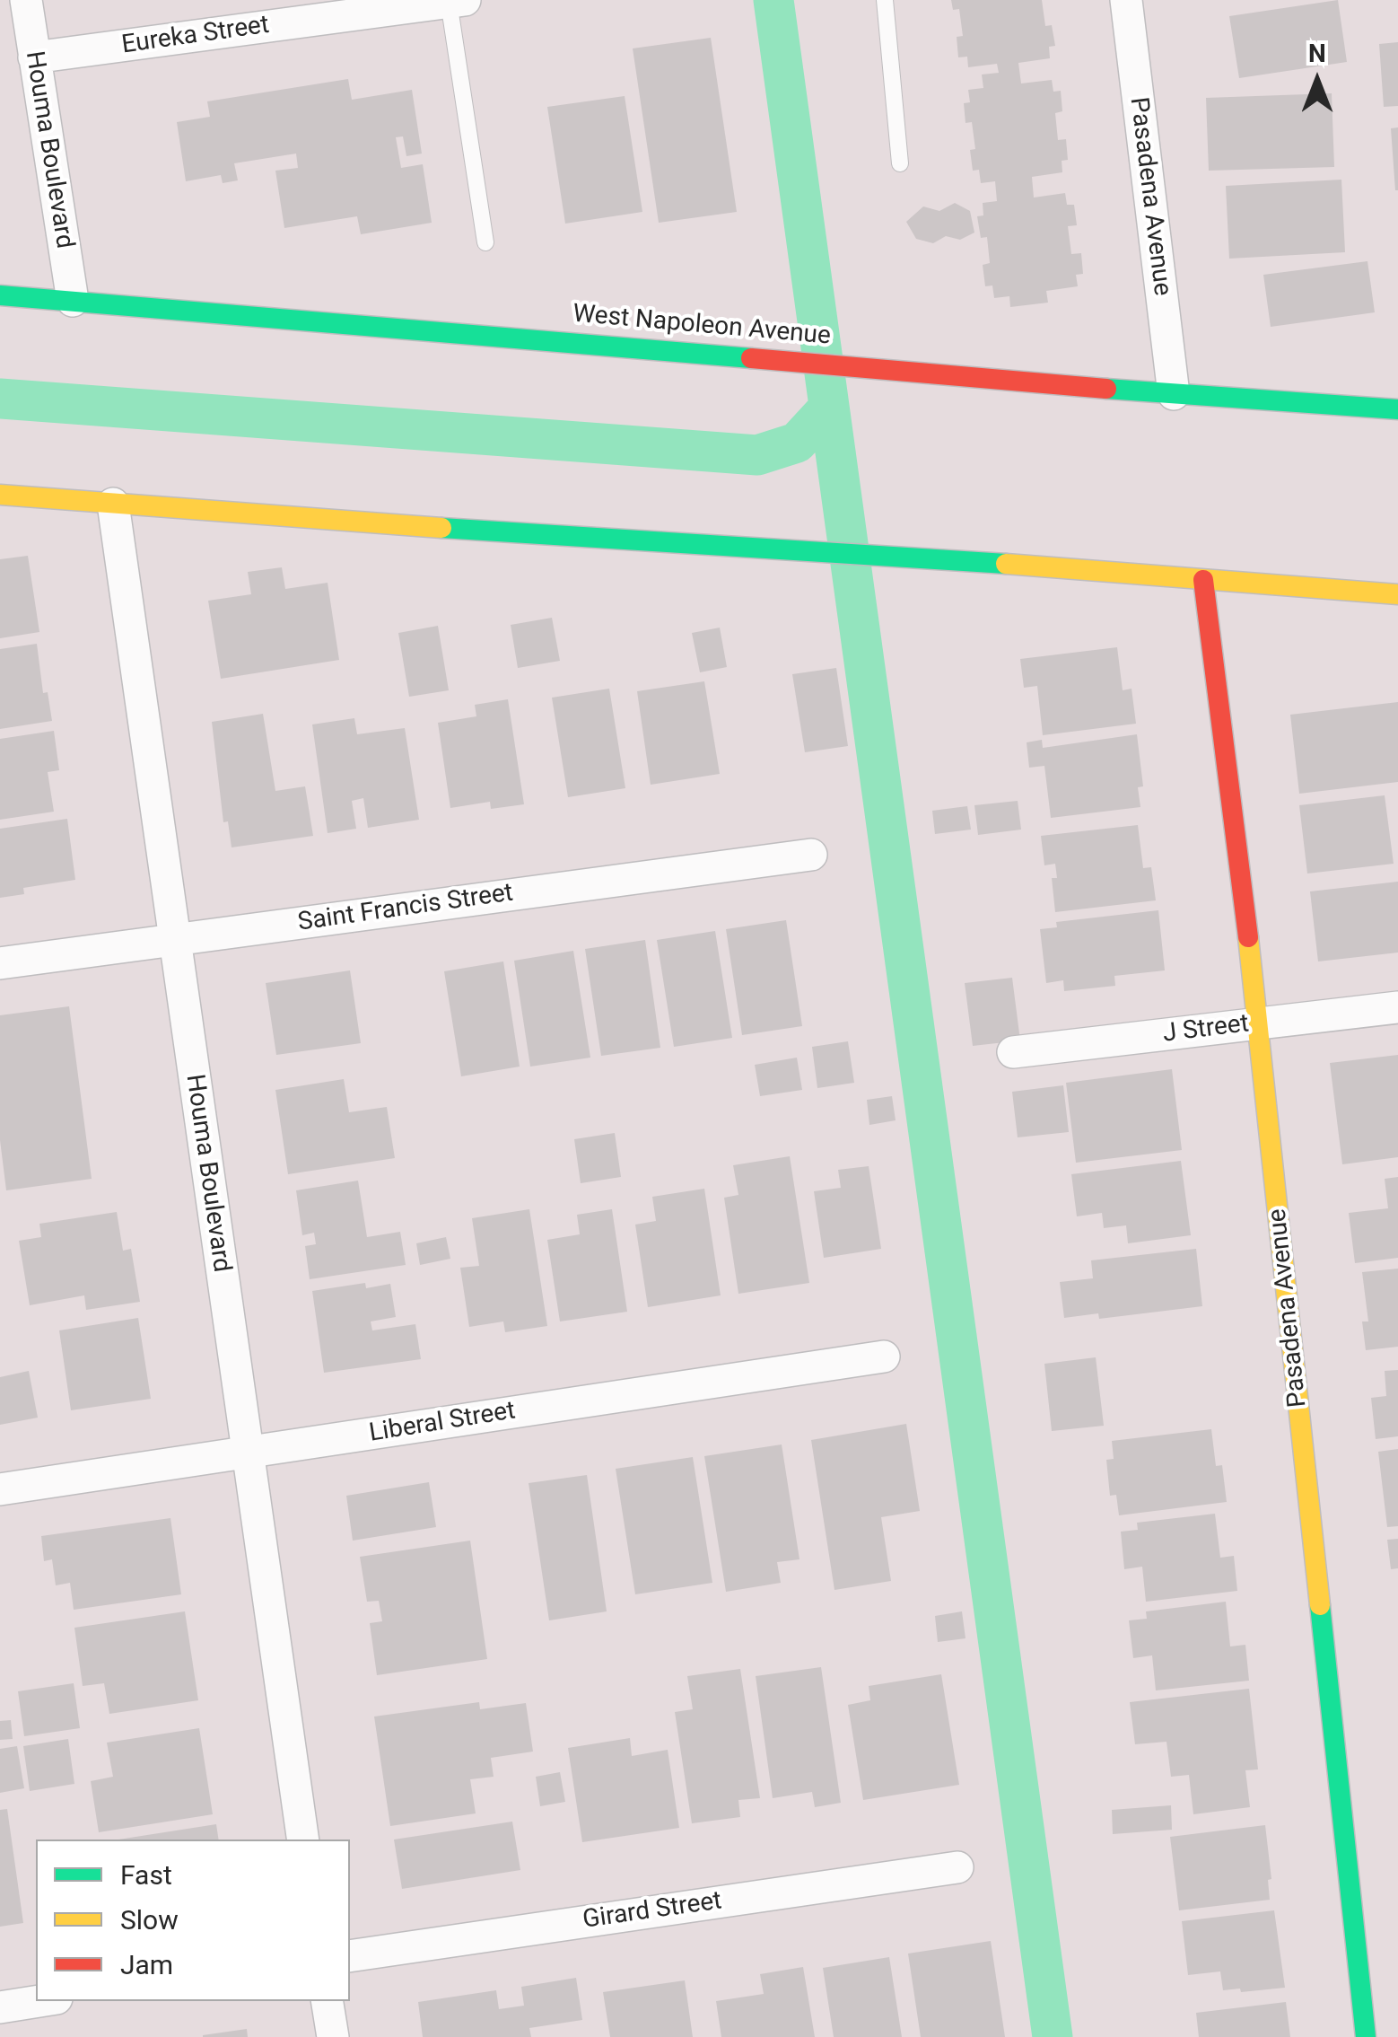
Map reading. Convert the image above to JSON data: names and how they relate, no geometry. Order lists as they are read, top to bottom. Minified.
{"streets":{"main road":["Pasadena Avenue","West Napoleon Avenue"],"street":["Eureka Street","Houma Boulevard","Saint Francis Street","J Street","Liberal Street","Girard Street"]},"crossings":[["Eureka Street","Houma Boulevard"],["Houma Boulevard","West Napoleon Avenue"],["Houma Boulevard","Saint Francis Street"],["Houma Boulevard","Liberal Street"],["Pasadena Avenue","West Napoleon Avenue"],["Pasadena Avenue","J Street"]],"legend":["Fast","Slow","Jam"],"north":"top"}
